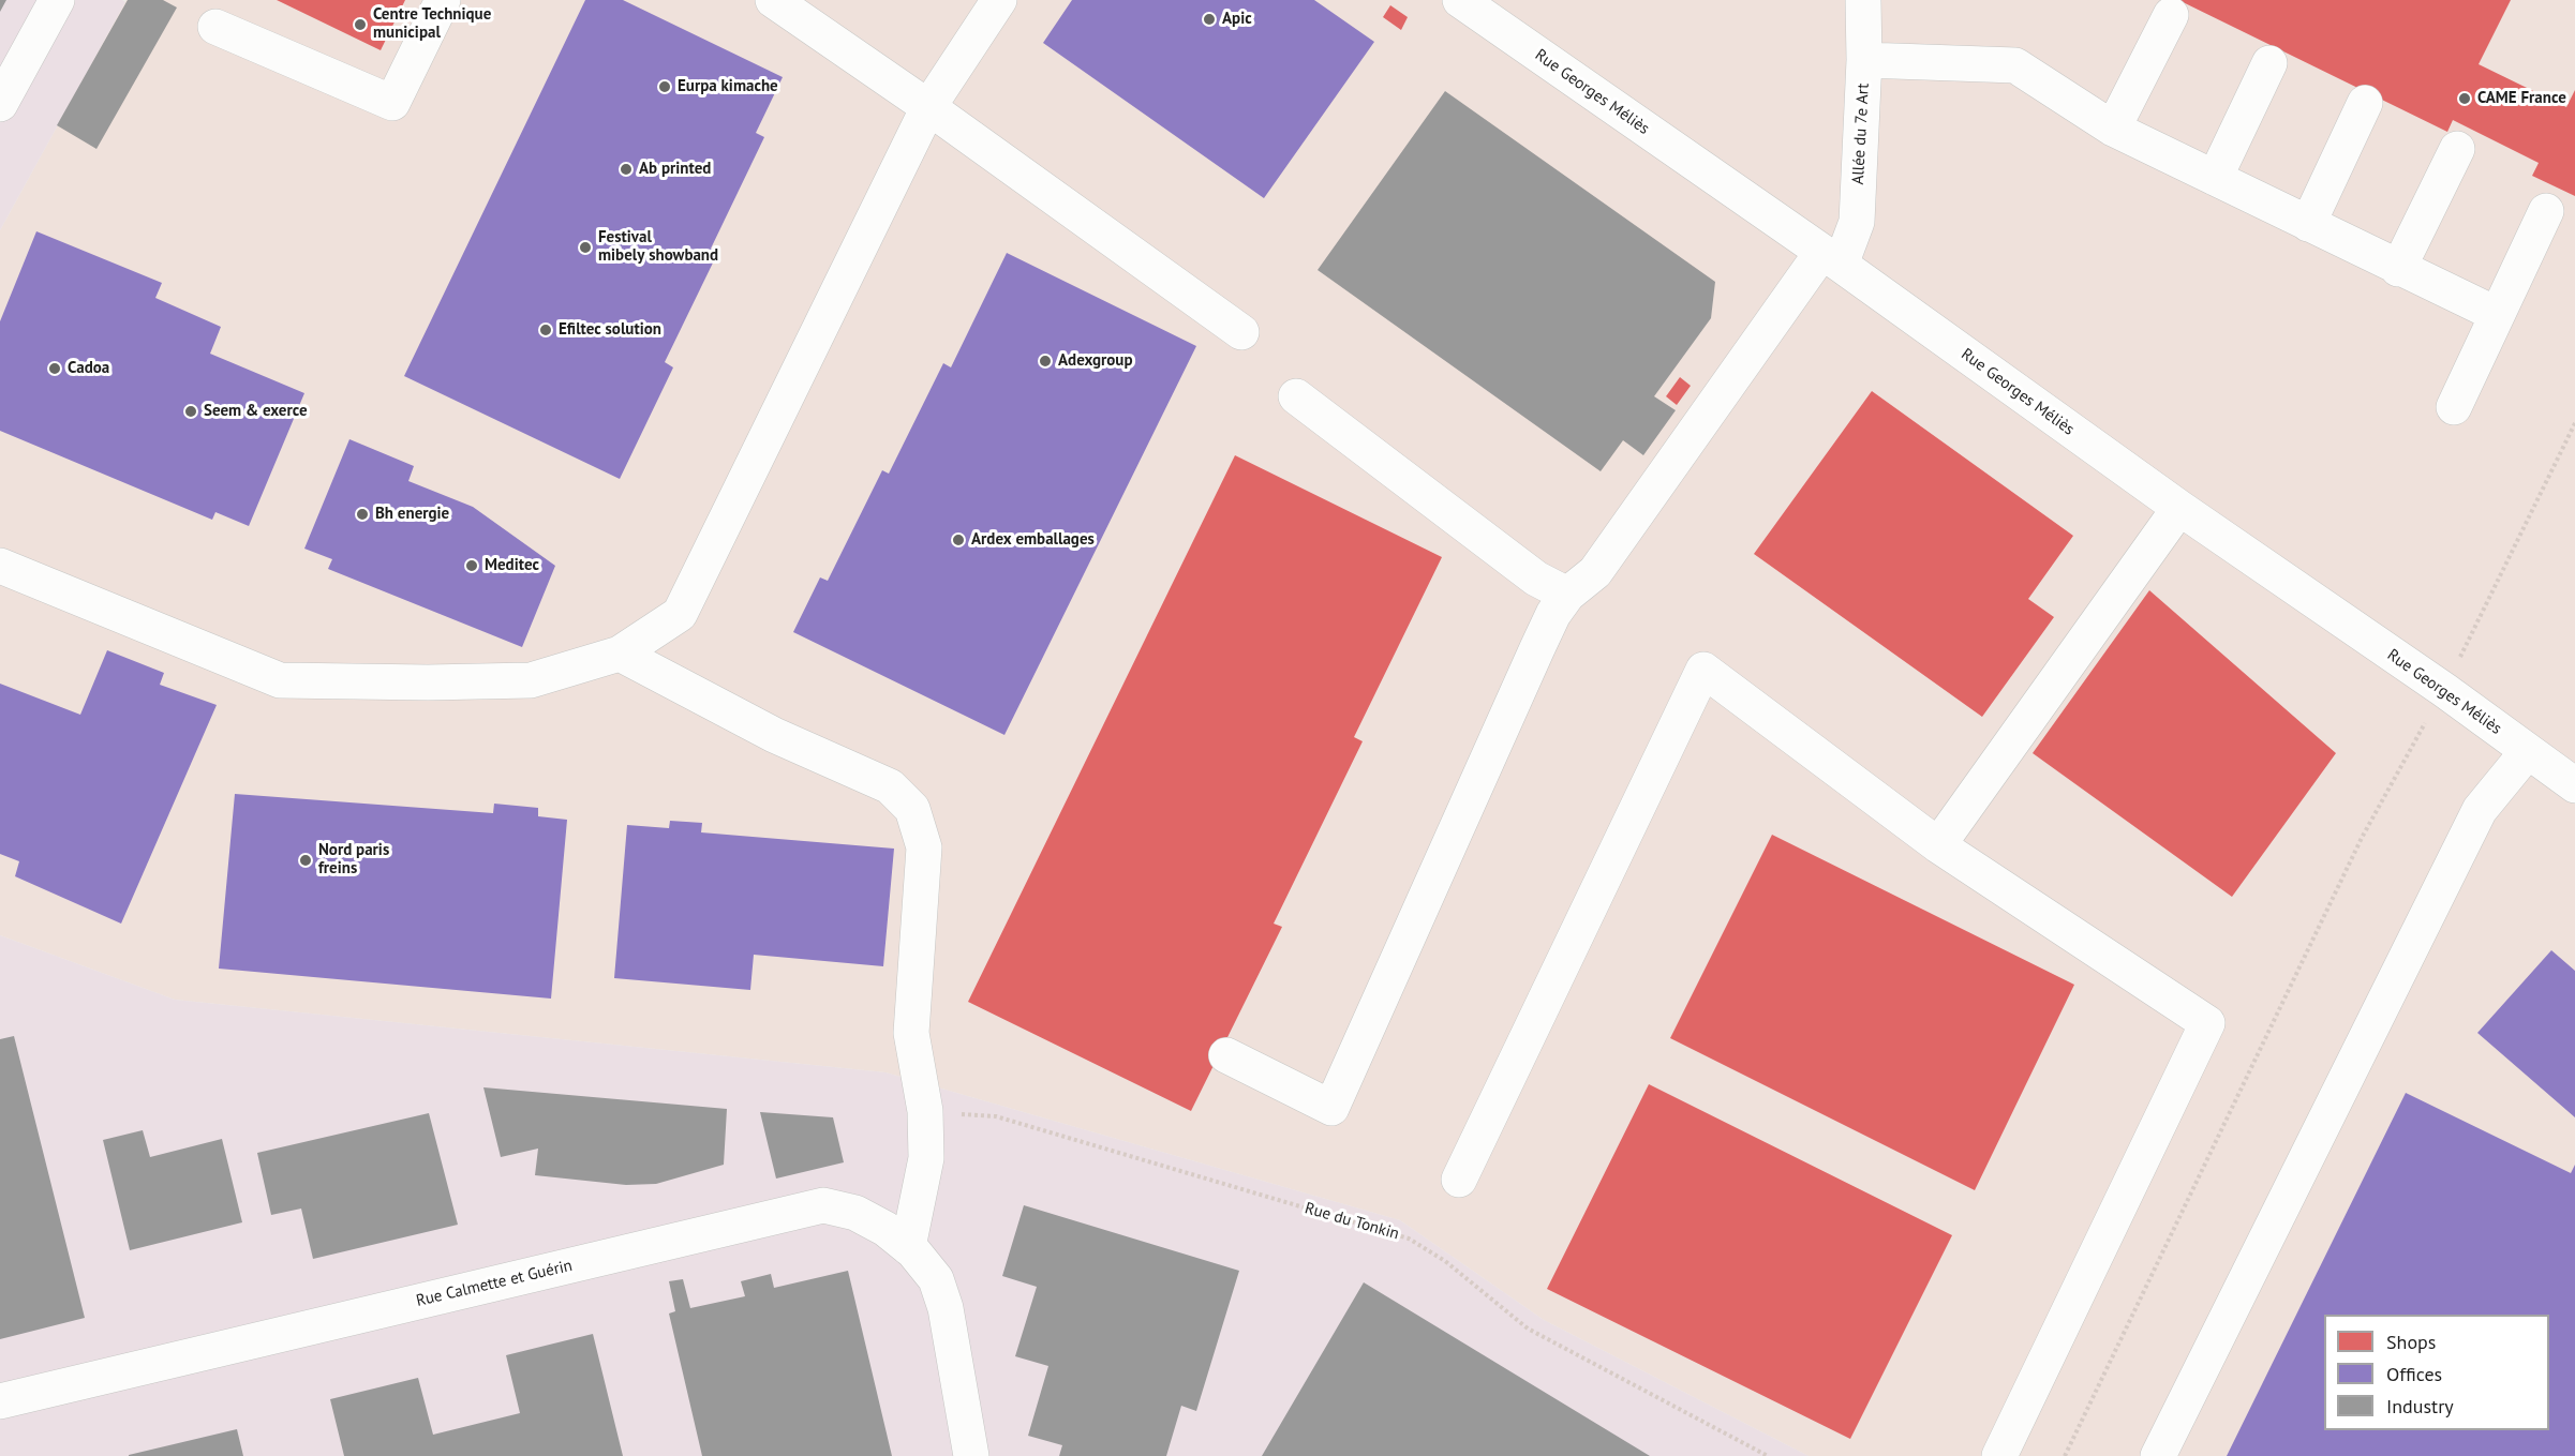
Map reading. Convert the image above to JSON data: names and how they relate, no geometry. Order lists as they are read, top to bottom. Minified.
{"streets":{"street":["Rue Georges Méliès","Allée du 7e Art","Rue Calmette et Guérin"],"path":["Rue du Tonkin"]},"crossings":[["Rue Georges Méliès","Allée du 7e Art"]],"places":["Apic","Centre Technique municipal","Eurpa kimache","CAME France","Ab printed","Festival mibely showband","Efiltec solution","Adexgroup","Cadoa","Seem & exerce","Bh energie","Ardex emballages","Meditec","Nord paris freins"],"legend":["Shops","Offices","Industry"]}
